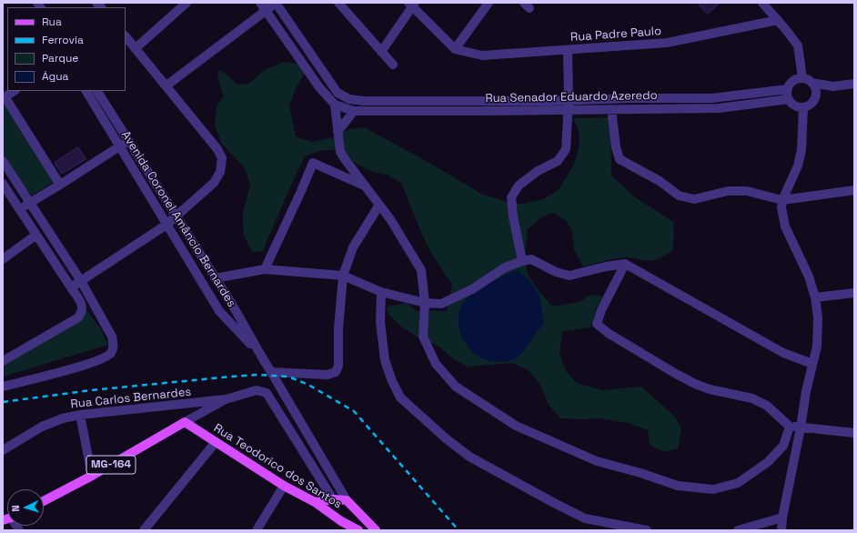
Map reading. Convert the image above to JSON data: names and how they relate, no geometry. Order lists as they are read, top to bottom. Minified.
{"streets":{"main road":["Avenida Coronel Amâncio Bernardes","MG-164","Rua Teodorico dos Santos"],"street":["Rua Padre Paulo","Rua Senador Eduardo Azeredo","Rua Carlos Bernardes"]},"crossings":[["MG-164","Rua Teodorico dos Santos"]],"legend":["Rua","Ferrovia","Parque","Água"],"north":"left"}
